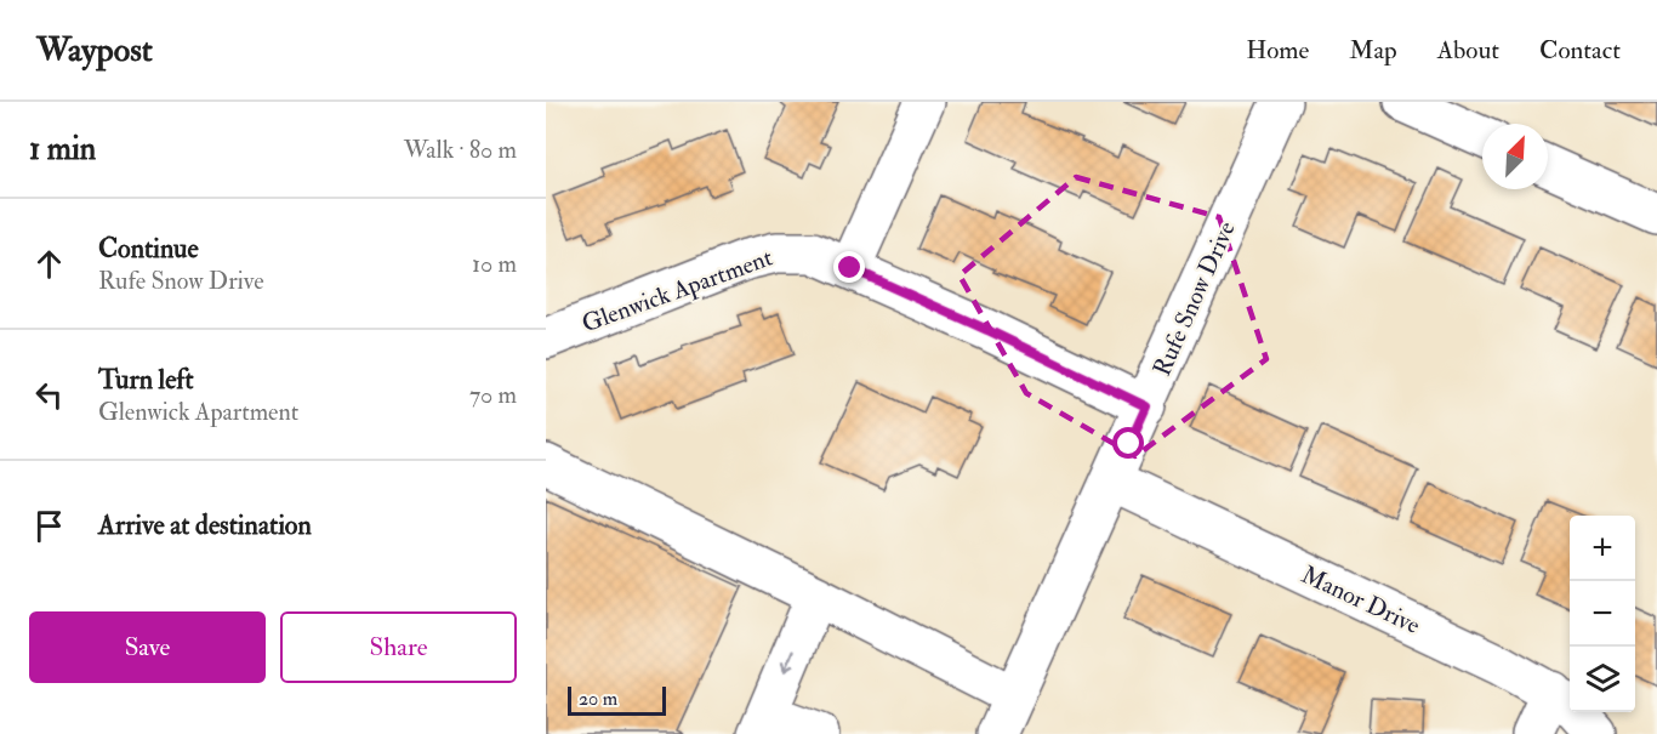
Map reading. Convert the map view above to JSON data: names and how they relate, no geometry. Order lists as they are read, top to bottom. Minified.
{"streets":{"street":["Glenwick Apartment","Rufe Snow Drive","Manor Drive"]},"crossings":[["Glenwick Apartment","Rufe Snow Drive"],["Rufe Snow Drive","Manor Drive"]],"scale_bar":"20 m","north":"top right","page":{"header":"Waypost","nav":["Home","Map","About","Contact"],"heading":["1 min","Walk · 80 m"],"list":[["Continue","Rufe Snow Drive","10 m"],["Turn left","Glenwick Apartment","70 m"],"Arrive at destination"],"map_buttons":["+","−"],"buttons":["Save","Share"],"scale":"20 m"}}
